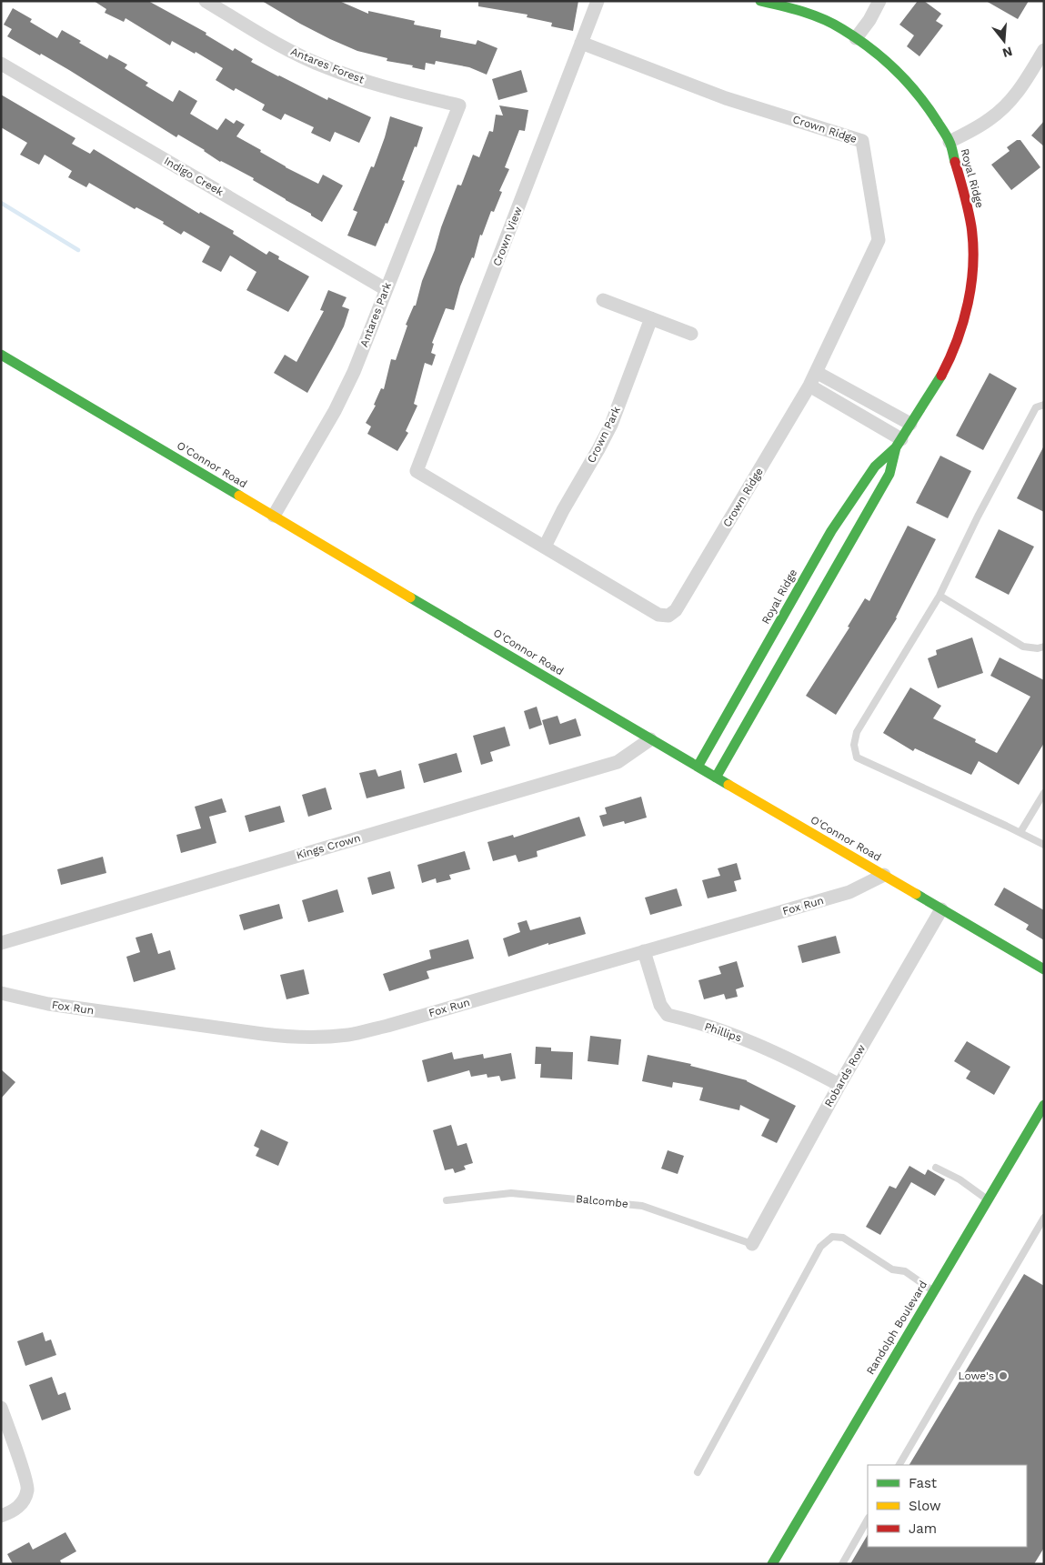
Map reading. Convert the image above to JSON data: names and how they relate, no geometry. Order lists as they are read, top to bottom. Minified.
{"streets":{"street":["Antares Forest","Crown Ridge","Indigo Creek","Royal Ridge","Crown View","Antares Park","Crown Park","O'Connor Road","Kings Crown","Fox Run","Phillips","Robards Row","Randolph Boulevard"],"lane":["Balcombe"]},"crossings":[["Antares Forest","Antares Park"],["Crown Ridge","Crown View"],["Crown Ridge","Crown Park"],["Indigo Creek","Antares Park"],["Royal Ridge","O'Connor Road"],["Crown View","Crown Park"],["Antares Park","O'Connor Road"],["O'Connor Road","Kings Crown"],["O'Connor Road","Fox Run"],["O'Connor Road","Robards Row"],["Fox Run","Phillips"],["Phillips","Robards Row"],["Robards Row","Balcombe"]],"places":["Lowe's"],"legend":["Fast","Slow","Jam"],"north":"bottom"}
